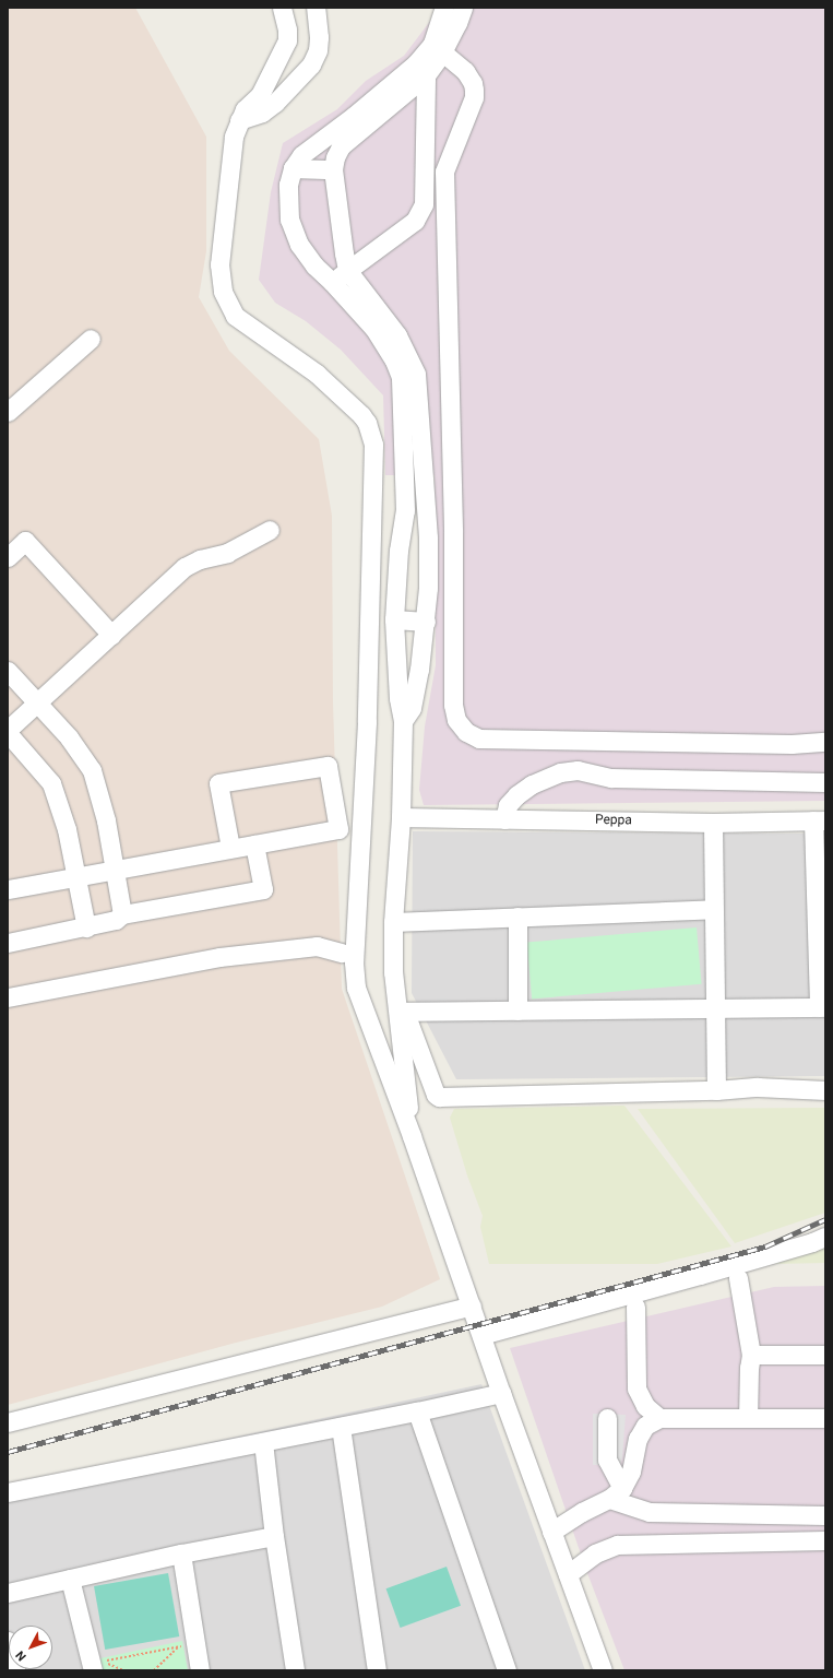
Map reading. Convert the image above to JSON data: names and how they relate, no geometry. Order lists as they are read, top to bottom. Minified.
{"streets":{"street":["Peppa"]},"north":"bottom left"}
